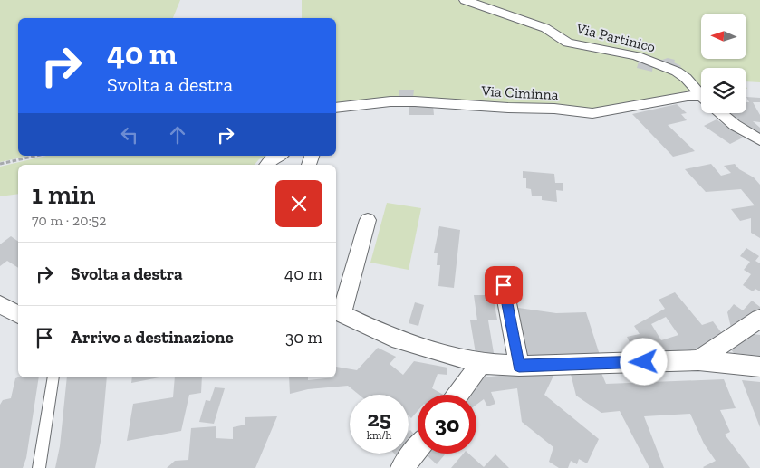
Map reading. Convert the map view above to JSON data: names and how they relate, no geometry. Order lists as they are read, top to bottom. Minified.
{"streets":{"street":["Via Partinico","Via Ciminna"]},"north":"left","page":{"turn":["40 m","Svolta a destra"],"heading":["1 min","70 m · 20:52"],"list":[{"name":"Svolta a destra","value":"40 m"},{"name":"Arrivo a destinazione","value":"30 m"}],"speed":"25 km/h","limit":"30"}}
